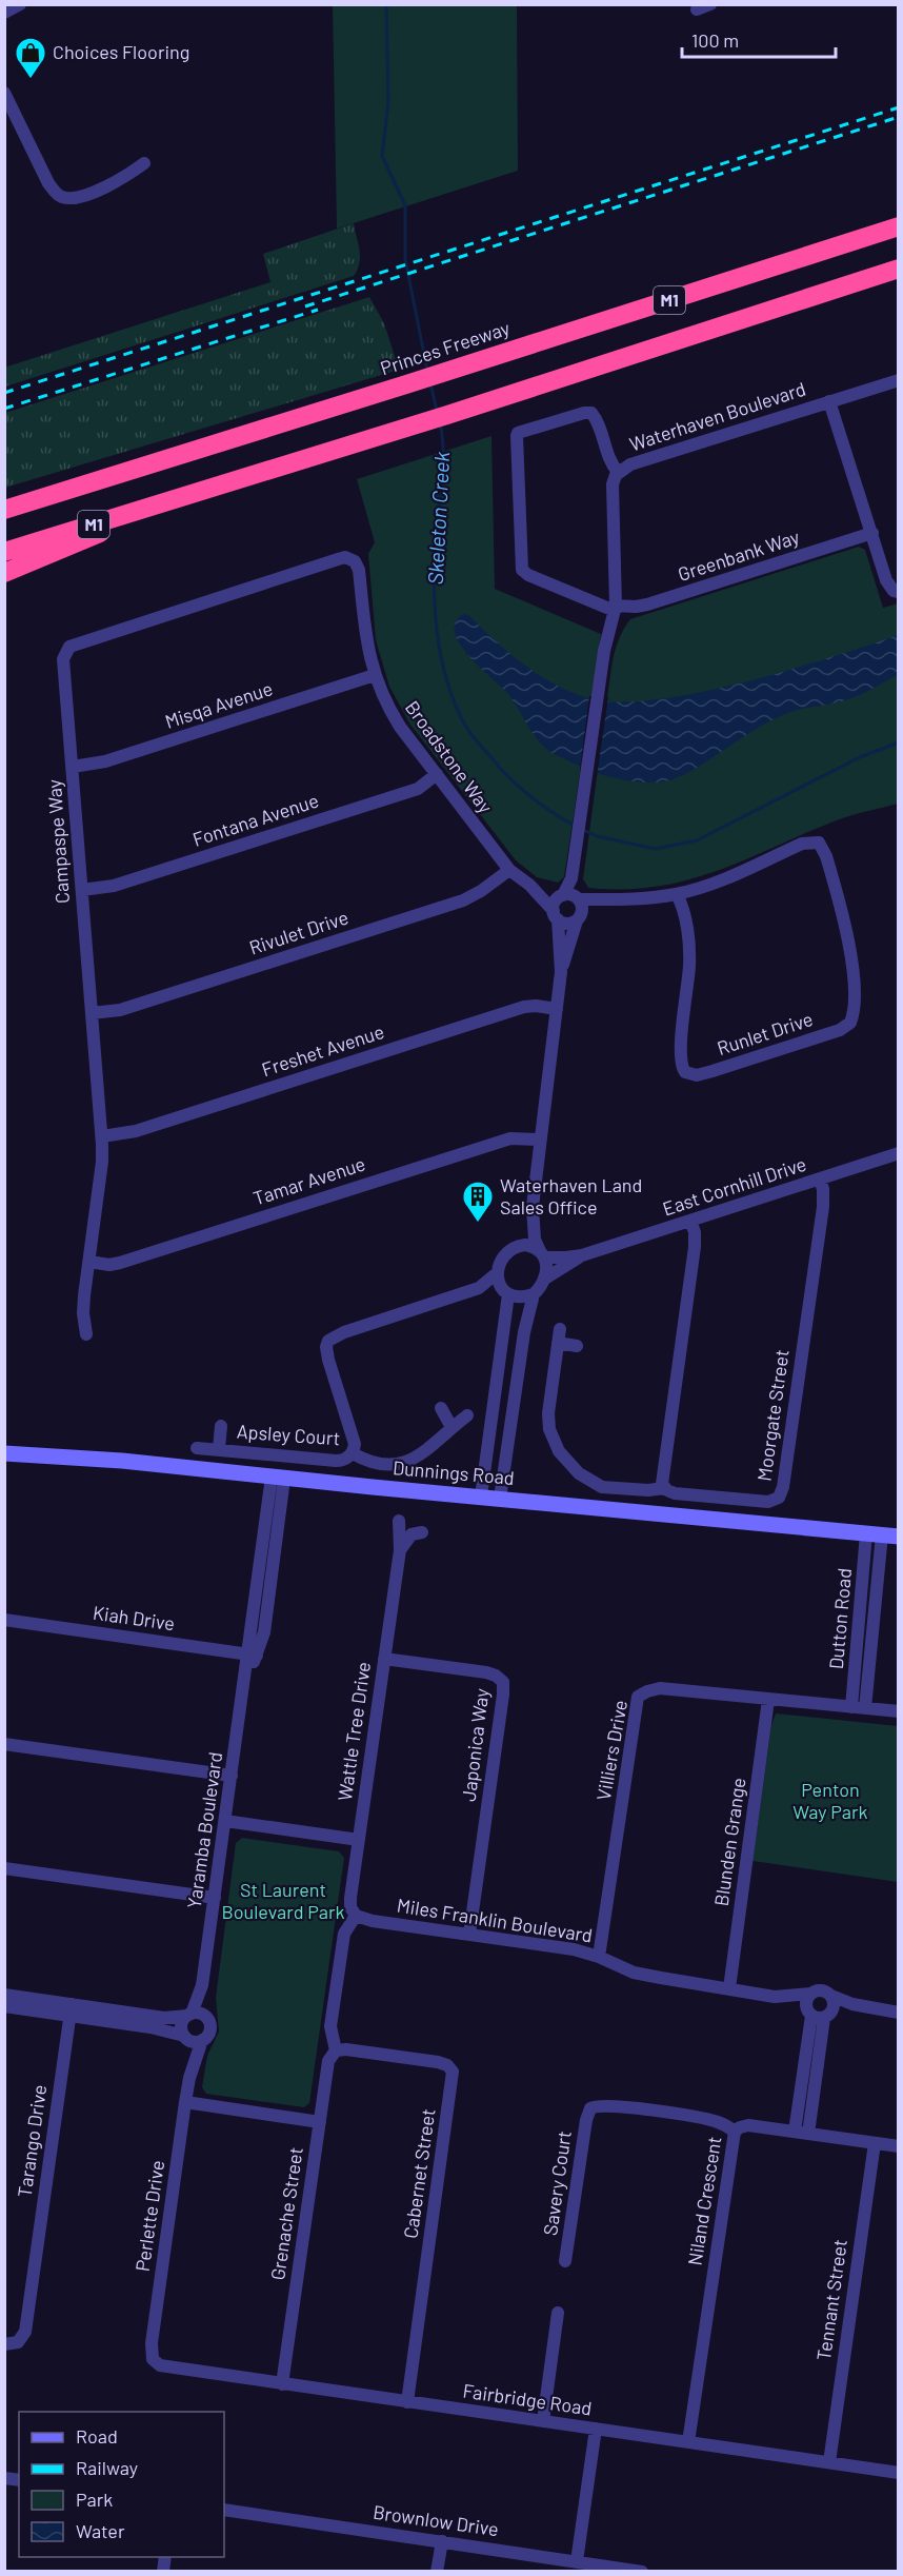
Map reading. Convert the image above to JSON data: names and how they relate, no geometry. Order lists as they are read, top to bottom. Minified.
{"streets":{"highway":["M1","Princes Freeway"],"street":["Waterhaven Boulevard","Greenbank Way","Misqa Avenue","Broadstone Way","Fontana Avenue","Campaspe Way","Rivulet Drive","Runlet Drive","Freshet Avenue","Tamar Avenue","East Cornhill Drive","Moorgate Street","Apsley Court","Dunnings Road","Kiah Drive","Dutton Road","Wattle Tree Drive","Japonica Way","Villiers Drive","Yaramba Boulevard","Blunden Grange","Miles Franklin Boulevard","Tarango Drive","Cabernet Street","Savery Court","Niland Crescent","Grenache Street","Perlette Drive","Tennant Street","Fairbridge Road","Brownlow Drive"]},"crossings":[["Waterhaven Boulevard","Greenbank Way"],["Waterhaven Boulevard","Broadstone Way"],["Misqa Avenue","Broadstone Way"],["Misqa Avenue","Campaspe Way"],["Broadstone Way","Fontana Avenue"],["Broadstone Way","Campaspe Way"],["Broadstone Way","Rivulet Drive"],["Broadstone Way","Runlet Drive"],["Fontana Avenue","Campaspe Way"],["Campaspe Way","Rivulet Drive"],["Campaspe Way","Freshet Avenue"],["Campaspe Way","Tamar Avenue"],["East Cornhill Drive","Moorgate Street"],["Dunnings Road","Dutton Road"],["Dunnings Road","Yaramba Boulevard"],["Kiah Drive","Yaramba Boulevard"],["Dutton Road","Villiers Drive"],["Wattle Tree Drive","Japonica Way"],["Wattle Tree Drive","Miles Franklin Boulevard"],["Japonica Way","Miles Franklin Boulevard"],["Villiers Drive","Blunden Grange"],["Villiers Drive","Miles Franklin Boulevard"],["Yaramba Boulevard","Perlette Drive"],["Blunden Grange","Miles Franklin Boulevard"],["Cabernet Street","Grenache Street"],["Cabernet Street","Fairbridge Road"],["Savery Court","Niland Crescent"],["Niland Crescent","Tennant Street"],["Niland Crescent","Fairbridge Road"],["Grenache Street","Fairbridge Road"],["Perlette Drive","Fairbridge Road"],["Tennant Street","Fairbridge Road"]],"water":["Skeleton Creek"],"parks":["Penton Way Park","St Laurent Boulevard Park"],"places":{"shop":["Choices Flooring"],"building":["Waterhaven Land Sales Office"]},"legend":["Road","Railway","Park","Water"],"scale_bar":"100 m"}
